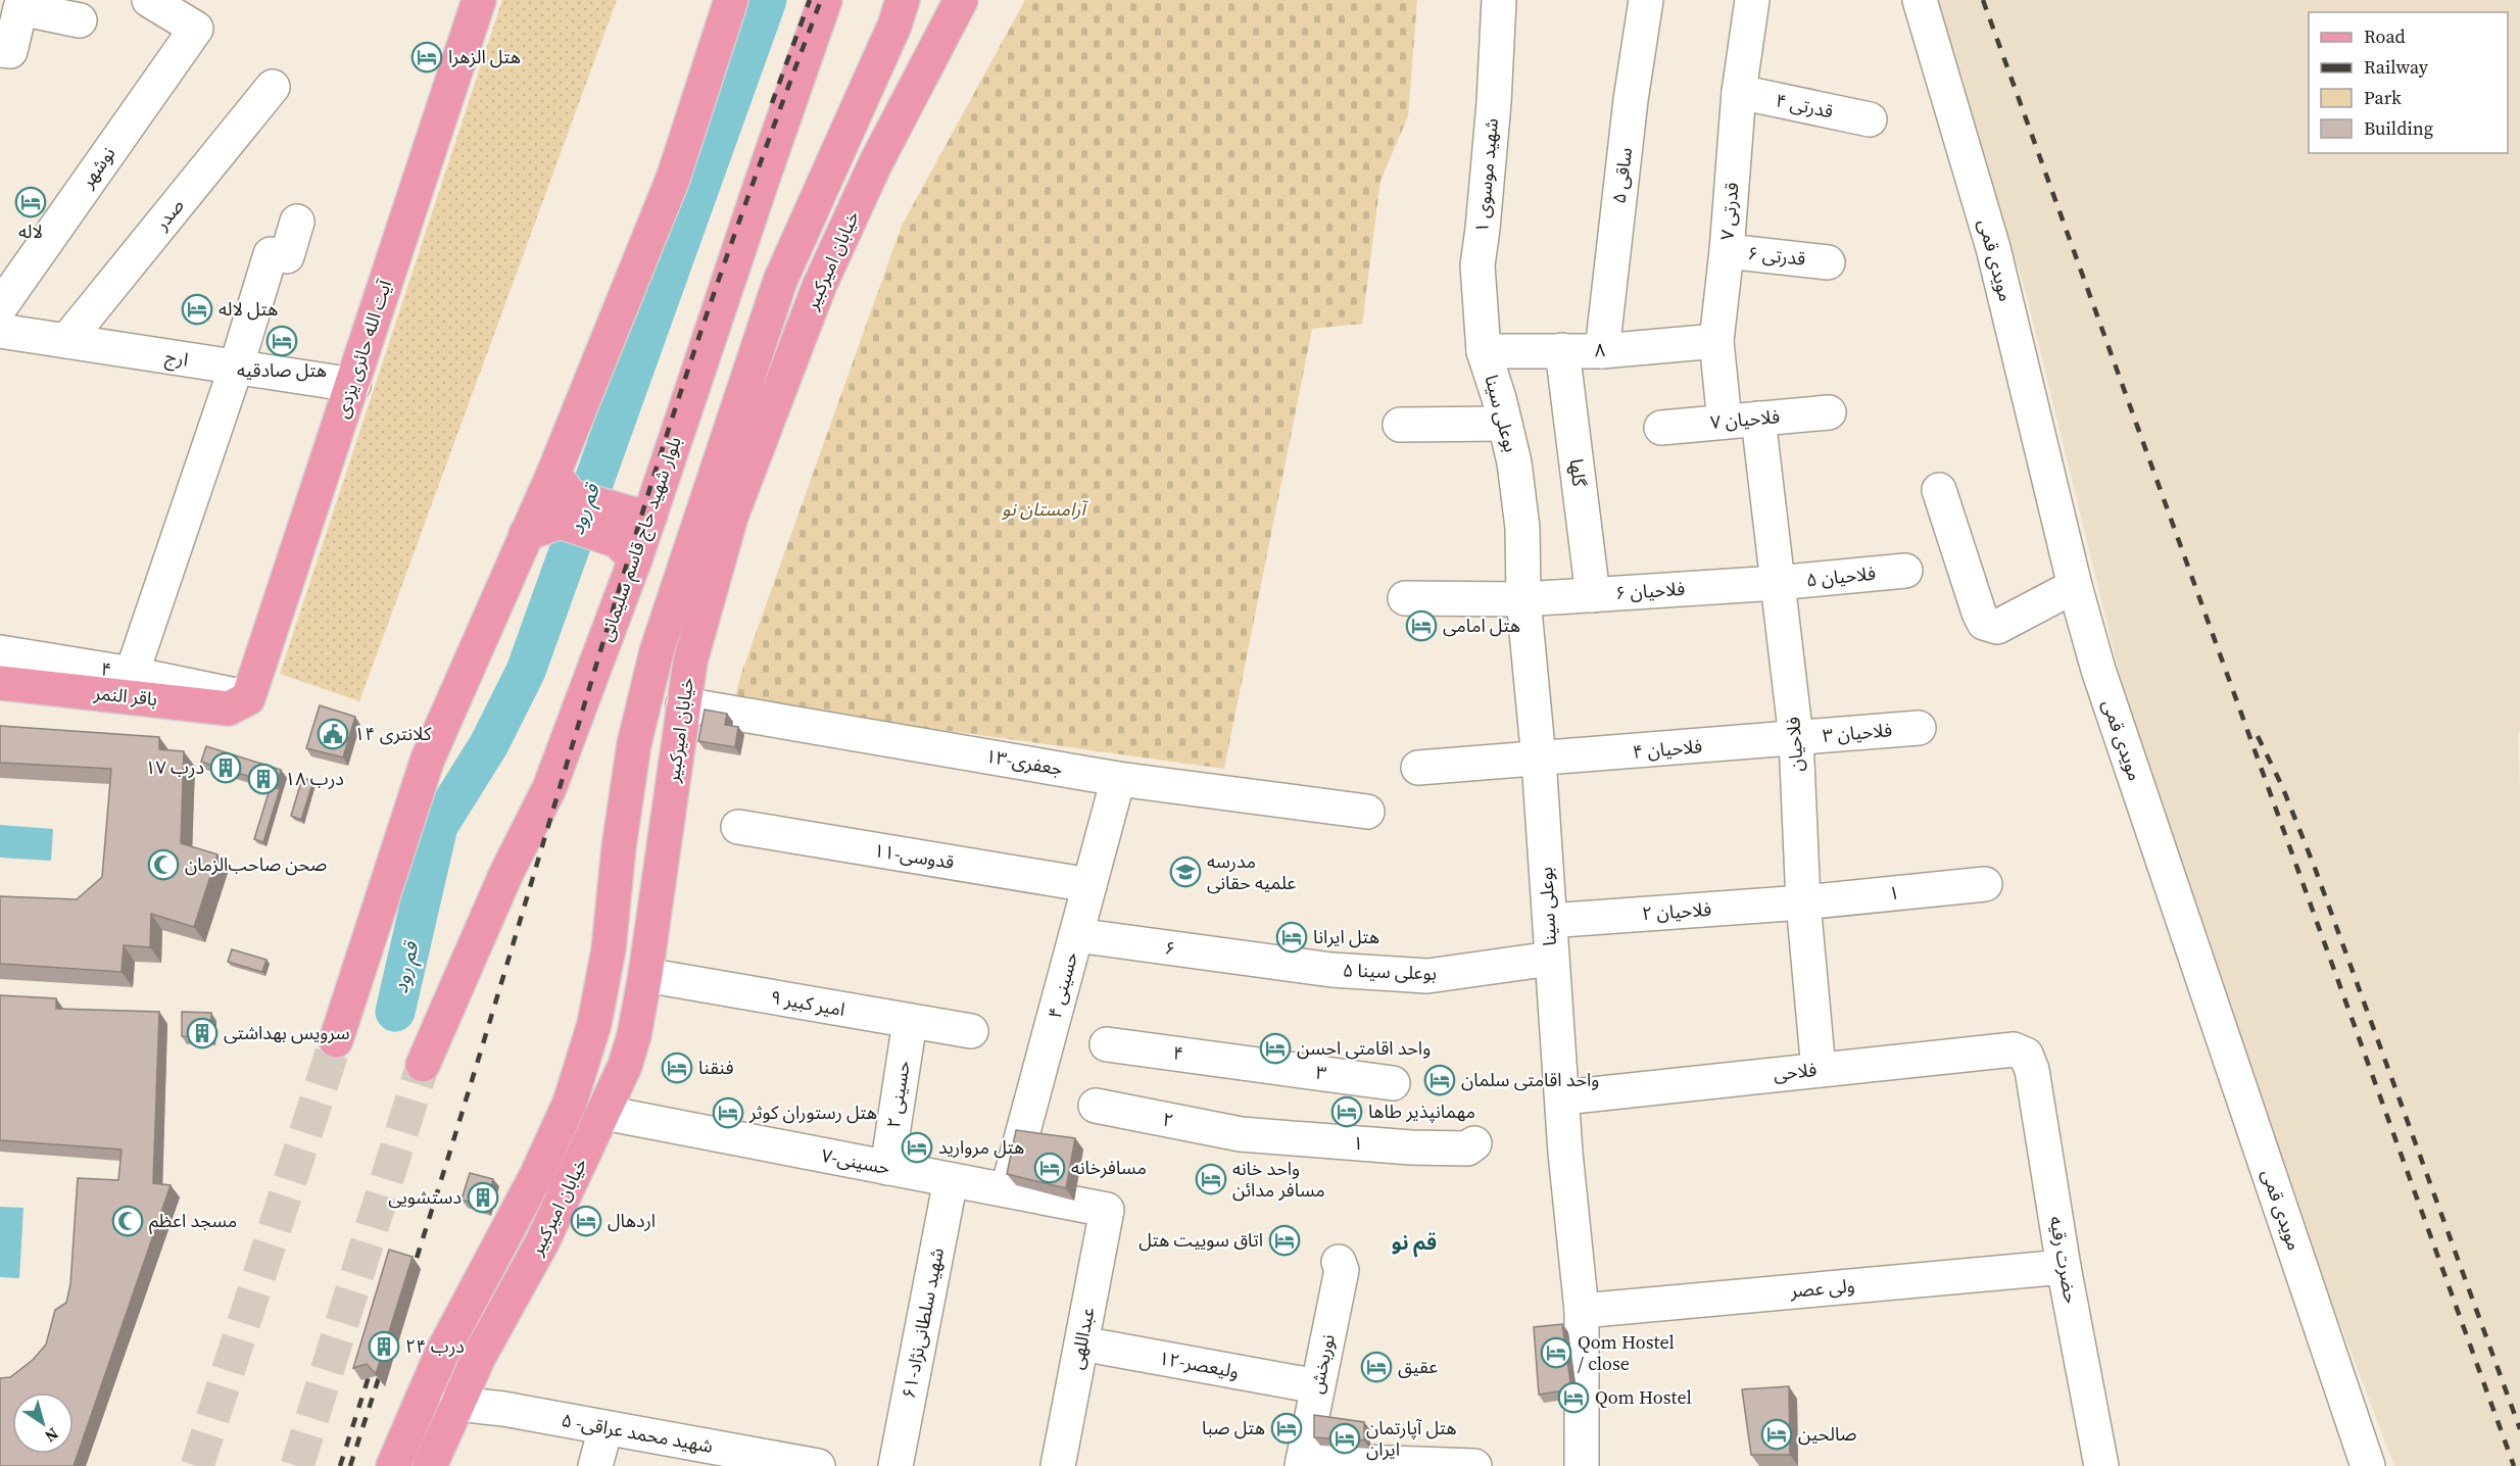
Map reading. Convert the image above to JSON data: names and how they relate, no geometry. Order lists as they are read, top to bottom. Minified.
{"streets":{"main road":["خیابان امیرکبیر","آیت الله‌ حائری‌ یزدی","بلوار شهید حاج قاسم سلیمانی","باقر النمر"],"street":["قدرتی ۴","نوشهر","شهید موسوی ۱","ساقی ۵","قدرتی ۷","صدر","قدرتی ۶","مویدی قمی","۸","ارج","بوعلی سینا","فلاحیان ۷","گلها","فلاحیان ۵","فلاحیان ۶","۴","فلاحیان ۳","فلاحیان","فلاحیان ۴","جعفری-۱۳","قدوسی-۱۱","۱","فلاحیان ۲","۶","بوعلی سینا ۵","حسینی ۴","امیر کبیر ۹","فلاحی","۳","حسینی ۲","۲","حسینی-۷","حضرت رقیه","ولی عصر","شهید سلطانی‌نژاد-۶۱","عبداللهی","نوربخش","ولیعصر-۱۲","شهید محمد عراقی- ۵"]},"crossings":[["قدرتی ۴","قدرتی ۷"],["شهید موسوی ۱","۸"],["شهید موسوی ۱","بوعلی سینا"],["ساقی ۵","۸"],["قدرتی ۷","قدرتی ۶"],["قدرتی ۷","۸"],["قدرتی ۷","فلاحیان ۷"],["صدر","ارج"],["خیابان امیرکبیر","جعفری-۱۳"],["خیابان امیرکبیر","امیر کبیر ۹"],["خیابان امیرکبیر","حسینی-۷"],["خیابان امیرکبیر","شهید محمد عراقی- ۵"],["آیت الله‌ حائری‌ یزدی","ارج"],["آیت الله‌ حائری‌ یزدی","۴"],["آیت الله‌ حائری‌ یزدی","باقر النمر"],["۸","بوعلی سینا"],["۸","گلها"],["بوعلی سینا","فلاحیان ۶"],["بوعلی سینا","فلاحیان ۴"],["بوعلی سینا","فلاحیان ۲"],["بوعلی سینا","بوعلی سینا ۵"],["بوعلی سینا","فلاحی"],["بوعلی سینا","ولی عصر"],["فلاحیان ۷","فلاحیان"],["گلها","فلاحیان ۶"],["فلاحیان ۵","فلاحیان ۶"],["فلاحیان ۵","فلاحیان"],["فلاحیان ۶","فلاحیان"],["۴","باقر النمر"],["۴","۳"],["فلاحیان ۳","فلاحیان"],["فلاحیان ۳","فلاحیان ۴"],["فلاحیان","فلاحیان ۴"],["فلاحیان","۱"],["فلاحیان","فلاحیان ۲"],["فلاحیان","فلاحی"],["جعفری-۱۳","حسینی ۴"],["قدوسی-۱۱","حسینی ۴"],["۱","فلاحیان ۲"],["۱","۲"],["۶","بوعلی سینا ۵"],["۶","حسینی ۴"],["حسینی ۴","حسینی-۷"],["امیر کبیر ۹","حسینی ۲"],["فلاحی","حضرت رقیه"],["حسینی ۲","حسینی-۷"],["حسینی-۷","شهید سلطانی‌نژاد-۶۱"],["حسینی-۷","عبداللهی"],["حضرت رقیه","ولی عصر"],["عبداللهی","ولیعصر-۱۲"],["نوربخش","ولیعصر-۱۲"]],"districts":["قم نو"],"water":["قم رود"],"parks":["آرامستان نو"],"places":{"hotel":["هتل الزهرا","لاله","هتل لاله","هتل صادقیه","هتل امامی","هتل ایرانا","واحد اقامتی احسن","فنقنا","واحد اقامتی سلمان","مهمانپذیر طاها","هتل رستوران کوثر","هتل مروارید","مسافرخانه","واحد خانه مسافر مدائن","اردهال","اتاق سوییت هتل","Qom Hostel / close","عقیق","Qom Hostel","هتل صبا","صالحین","هتل آپارتمان ایران"],"public building":["کلانتری ۱۴"],"building":["درب ۱۷","درب ۱۸","سرویس بهداشتی","دستشویی","درب ۲۴"],"mosque":["صحن صاحب‌الزمان","مسجد اعظم"],"school or university":["مدرسه علمیه حقانی"]},"legend":["Road","Railway","Park","Building"],"north":"bottom right"}
